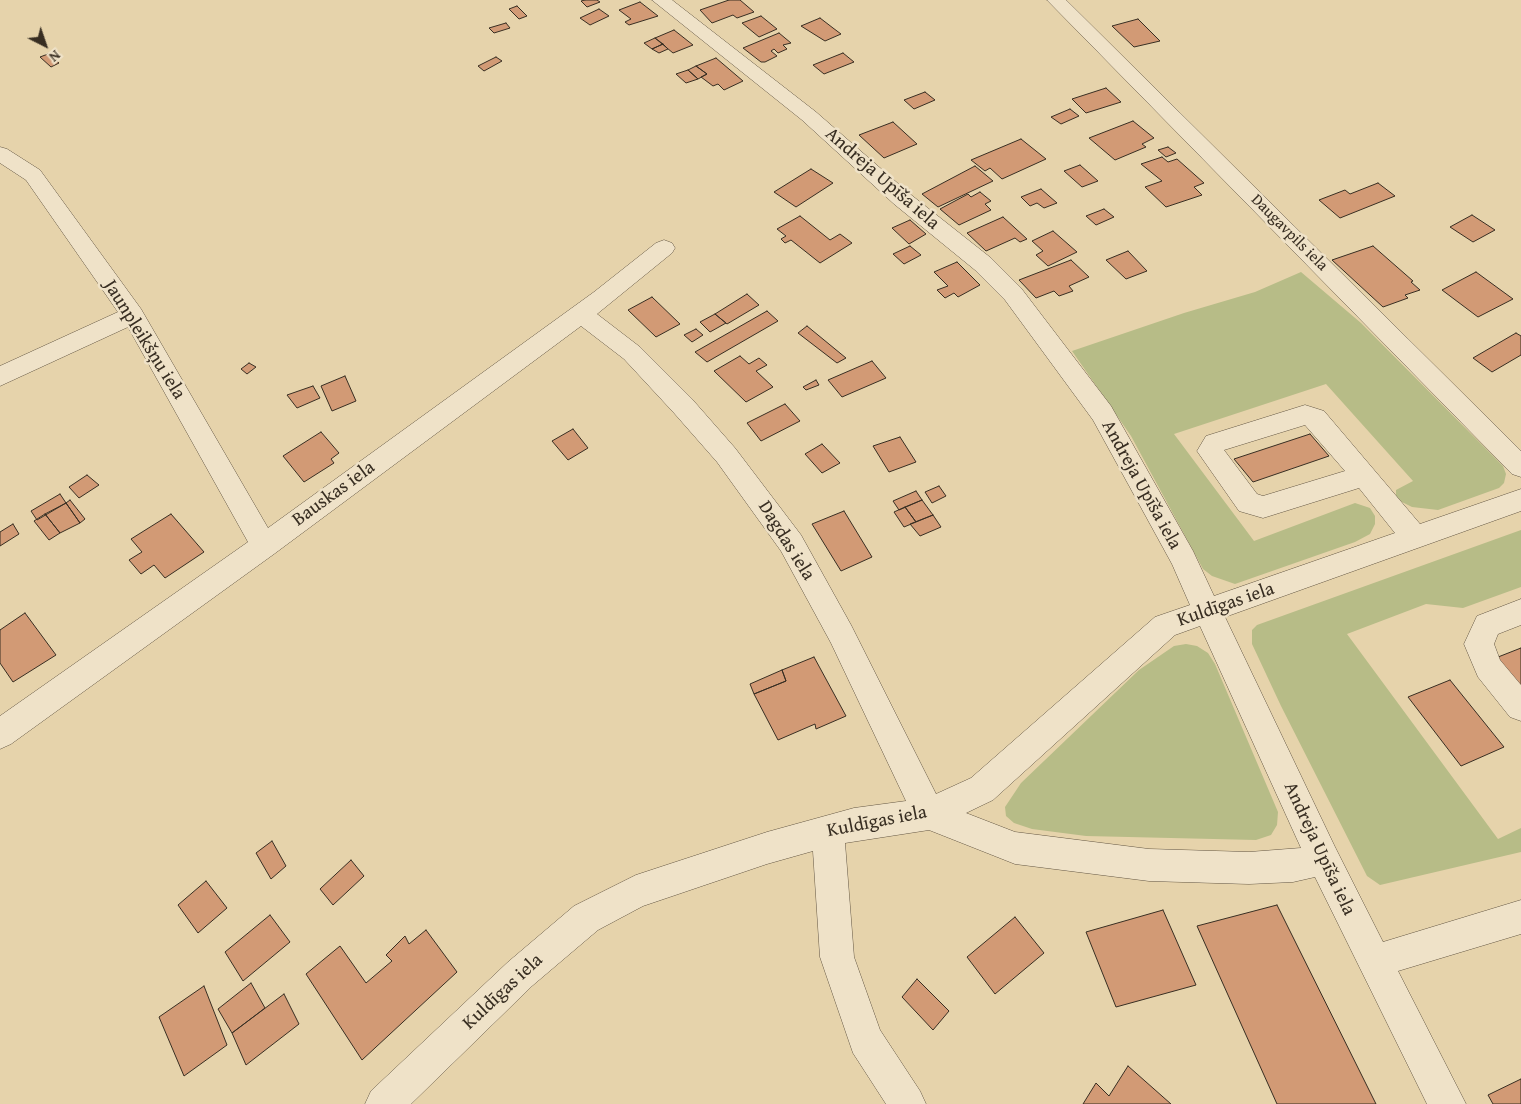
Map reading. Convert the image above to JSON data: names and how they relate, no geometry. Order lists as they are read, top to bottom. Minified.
{"streets":{"street":["Andreja Upīša iela","Daugavpils iela","Jaunpleikšņu iela","Bauskas iela","Dagdas iela","Kuldīgas iela"]},"crossings":[["Andreja Upīša iela","Kuldīgas iela"],["Jaunpleikšņu iela","Bauskas iela"],["Bauskas iela","Dagdas iela"],["Dagdas iela","Kuldīgas iela"]],"north":"bottom right"}
